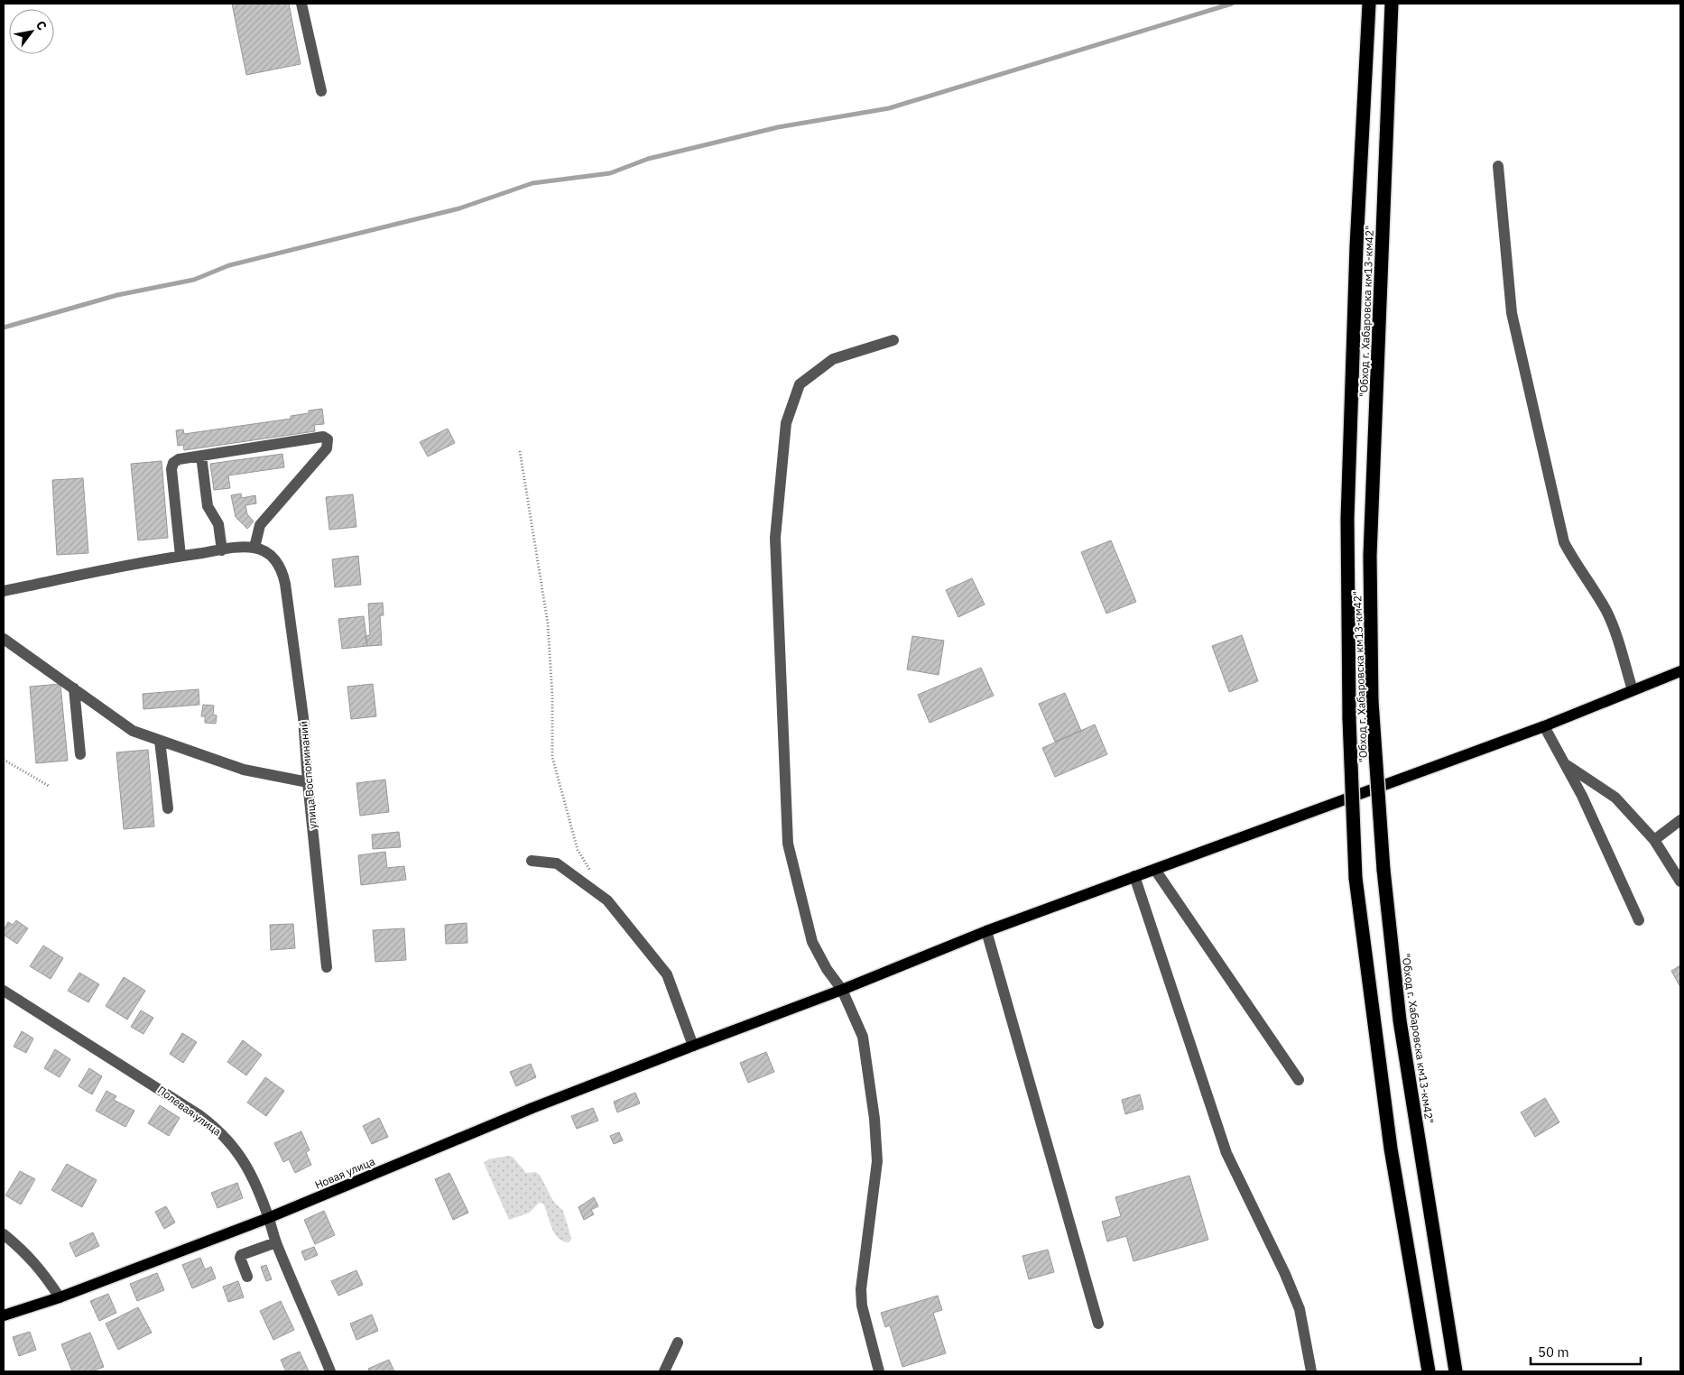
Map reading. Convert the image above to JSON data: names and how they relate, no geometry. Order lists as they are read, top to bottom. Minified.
{"streets":{"highway":["\"Обход г. Хабаровска км13-км42\""],"main road":["Новая улица"],"street":["улица Воспоминаний","Полевая улица"]},"crossings":[["Полевая улица","Новая улица"]],"scale_bar":"50 m","north":"top right"}
